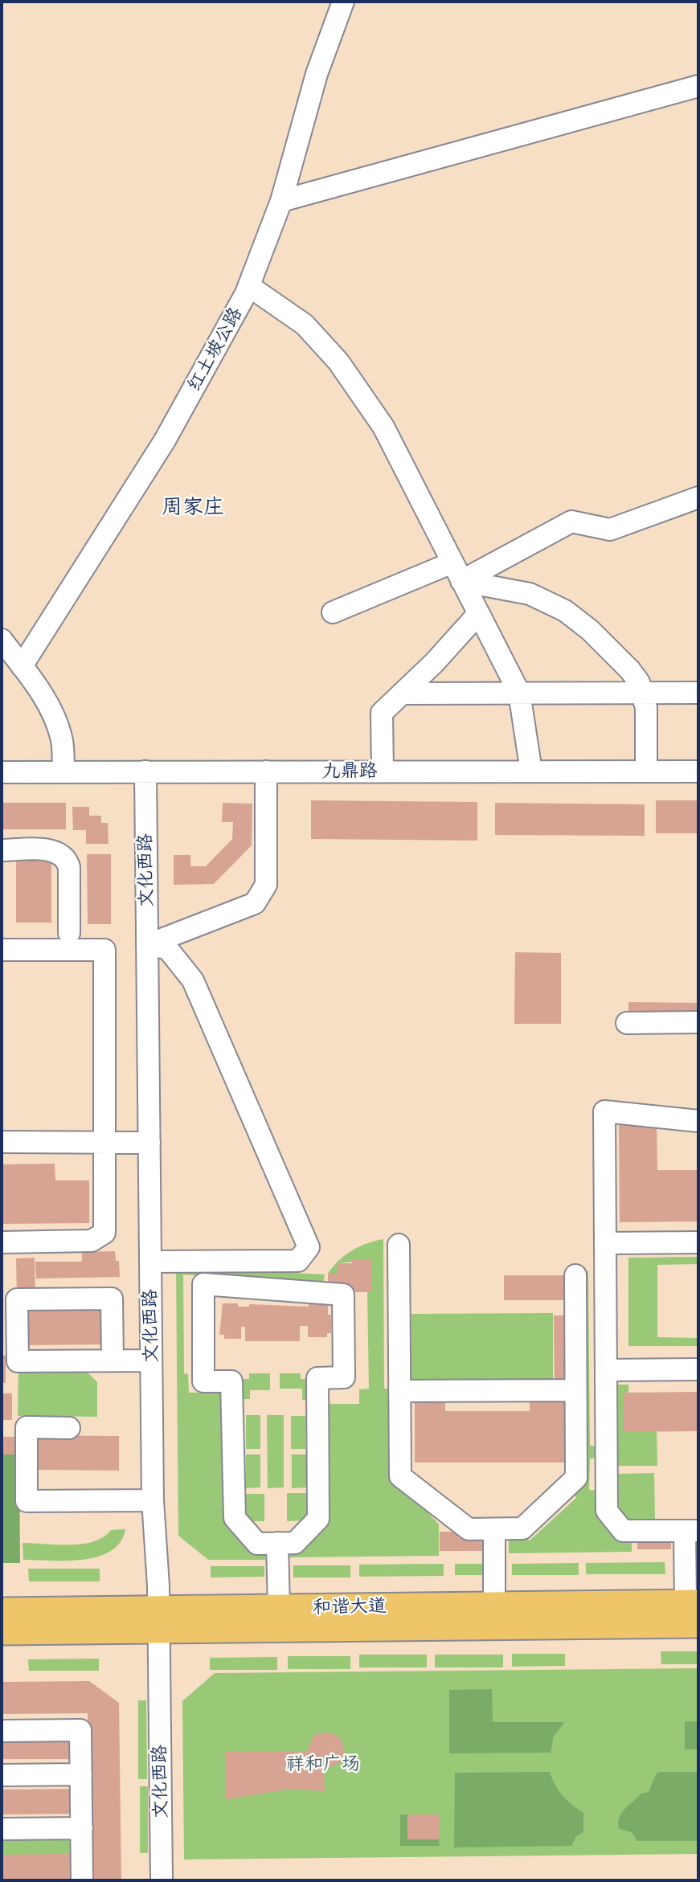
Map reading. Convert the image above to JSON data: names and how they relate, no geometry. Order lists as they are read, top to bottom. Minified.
{"streets":{"main road":["和谐大道"],"street":["红土坡公路","九鼎路","文化西路"]},"crossings":[["九鼎路","文化西路"],["文化西路","和谐大道"]],"districts":["周家庄"],"parks":["祥和广场"]}
